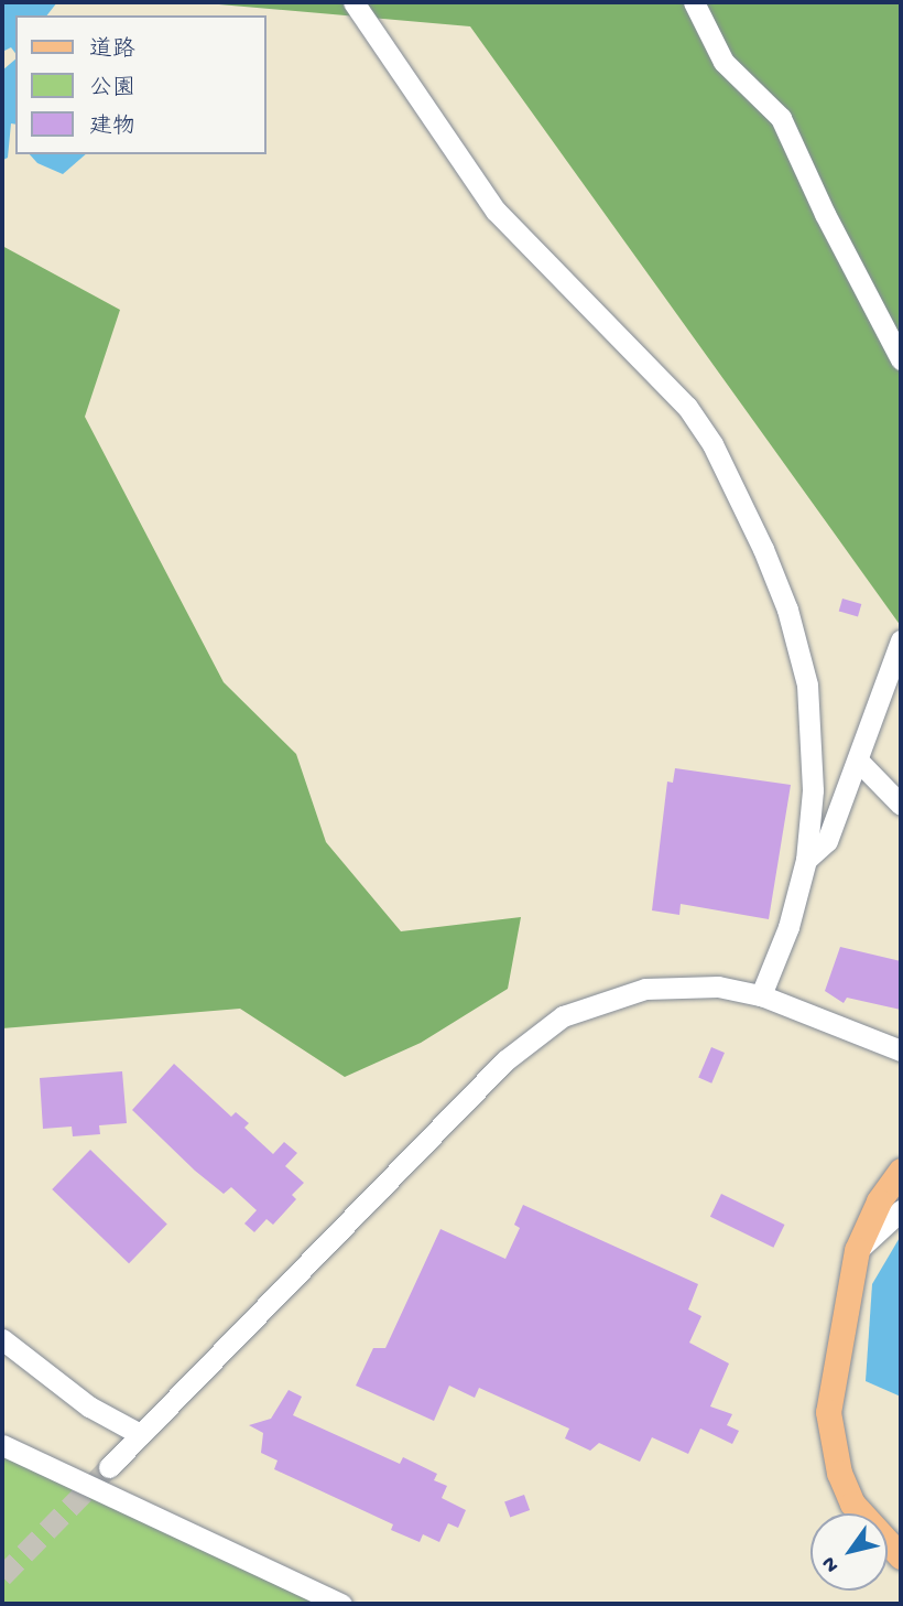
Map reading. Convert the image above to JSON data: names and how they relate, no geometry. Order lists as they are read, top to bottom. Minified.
{"legend":["道路","公園","建物"],"north":"bottom left"}
